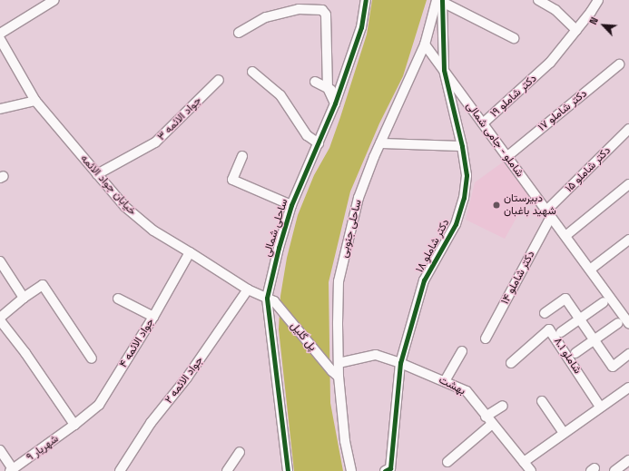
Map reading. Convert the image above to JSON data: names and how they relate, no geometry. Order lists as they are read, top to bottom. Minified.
{"streets":{"street":["دکتر شاملو ۱۹","دکتر شاملو ۱۷","جواد الائمه ۳","شاملو - جامی شمالی","دکتر شاملو ۱۵","خیابان جواد الائمه","ساحلی شمالی","ساحلی جنوبی","دکتر شاملو ۱۸","دکتر شاملو ۱۴","پل گلیل","جواد الائمه ۴","شاملو ۸.۱","جواد الائمه ۲","بهشت","شهریار ۹"]},"crossings":[["دکتر شاملو ۱۹","شاملو - جامی شمالی"],["دکتر شاملو ۱۷","شاملو - جامی شمالی"],["جواد الائمه ۳","خیابان جواد الائمه"],["شاملو - جامی شمالی","دکتر شاملو ۱۵"],["شاملو - جامی شمالی","ساحلی جنوبی"],["شاملو - جامی شمالی","دکتر شاملو ۱۸"],["شاملو - جامی شمالی","دکتر شاملو ۱۴"],["دکتر شاملو ۱۵","دکتر شاملو ۱۴"],["خیابان جواد الائمه","ساحلی شمالی"],["خیابان جواد الائمه","پل گلیل"],["خیابان جواد الائمه","جواد الائمه ۴"],["خیابان جواد الائمه","جواد الائمه ۲"],["ساحلی شمالی","پل گلیل"],["ساحلی جنوبی","پل گلیل"],["ساحلی جنوبی","بهشت"],["دکتر شاملو ۱۸","بهشت"],["جواد الائمه ۴","شهریار ۹"]],"places":["دبیرستان شهید باغبان"],"north":"top left"}
